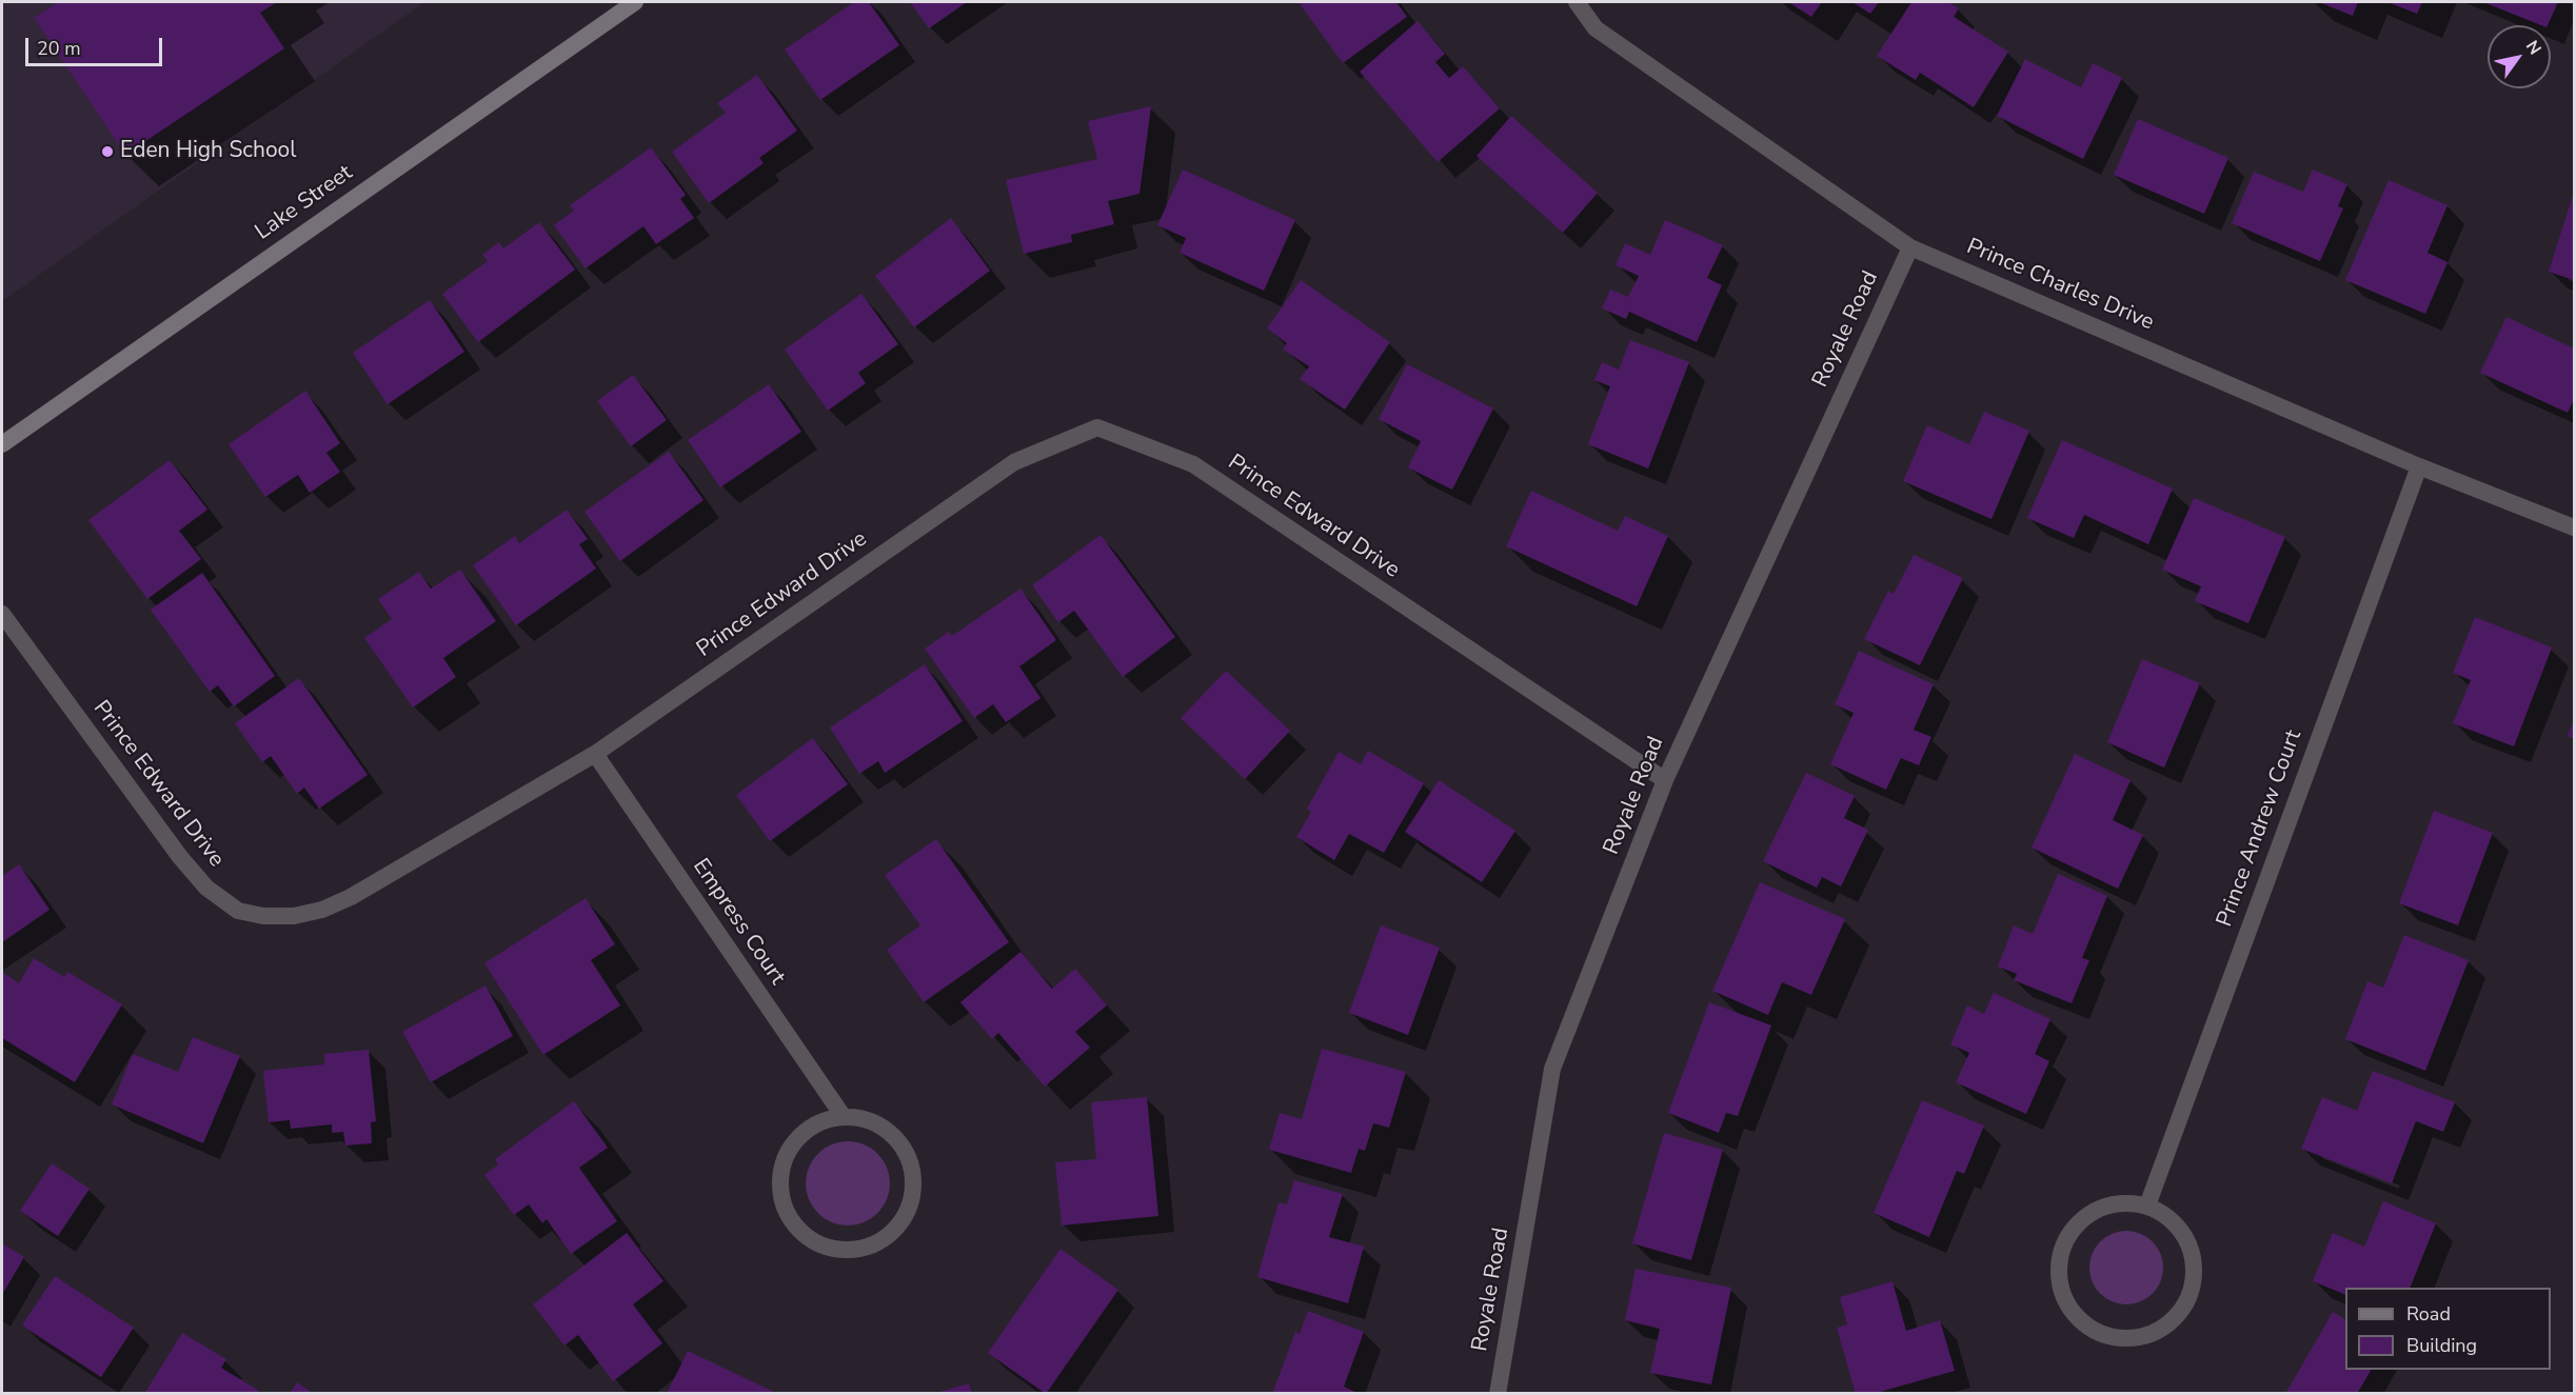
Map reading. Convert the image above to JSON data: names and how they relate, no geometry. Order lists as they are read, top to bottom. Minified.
{"streets":{"main road":["Lake Street"],"street":["Prince Charles Drive","Royale Road","Prince Edward Drive","Prince Andrew Court","Empress Court"]},"crossings":[["Prince Charles Drive","Royale Road"],["Prince Charles Drive","Prince Andrew Court"],["Royale Road","Prince Edward Drive"],["Prince Edward Drive","Empress Court"]],"places":["Eden High School"],"legend":["Road","Building"],"scale_bar":"20 m","north":"top right"}
